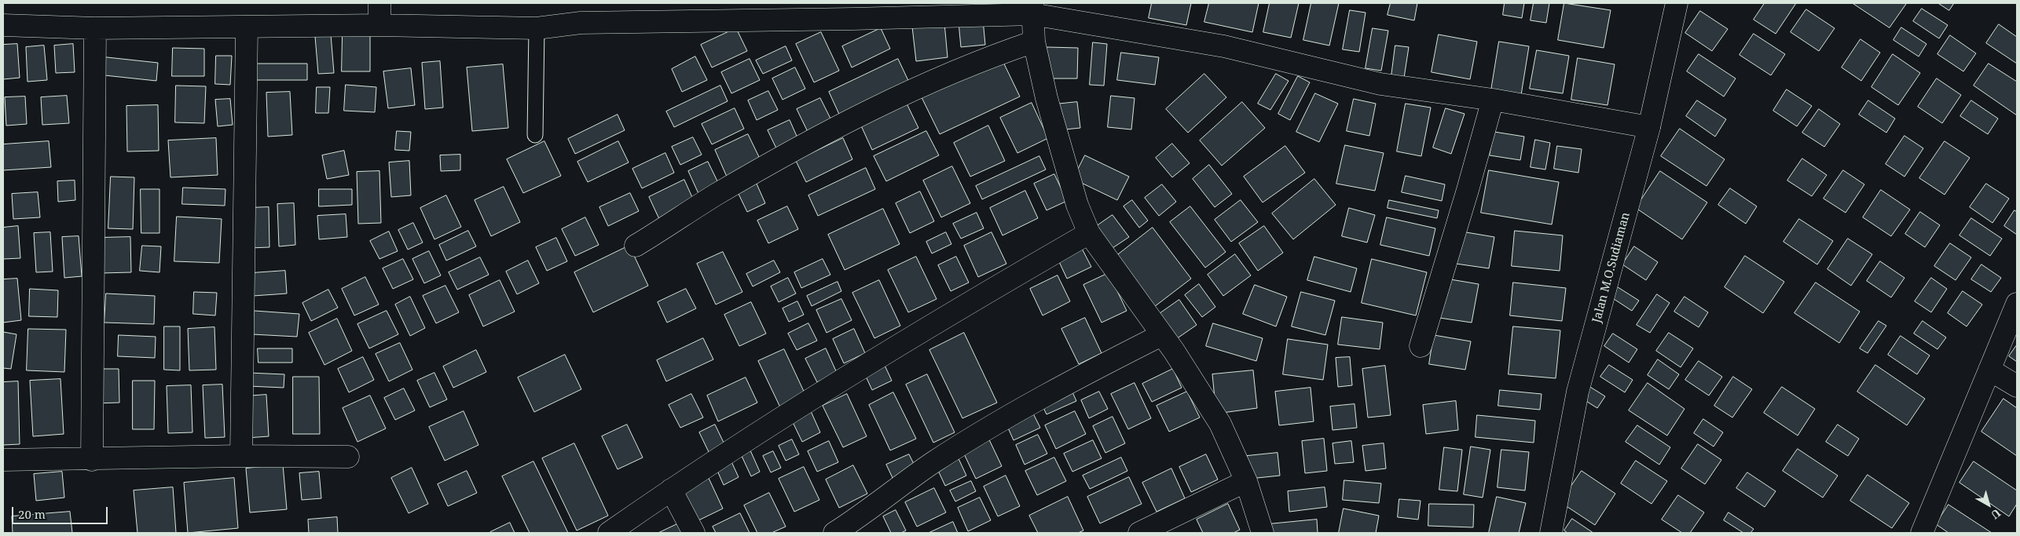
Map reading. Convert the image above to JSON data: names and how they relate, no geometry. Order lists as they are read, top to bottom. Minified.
{"streets":{"street":["Jalan M.O.Sudiaman"]},"scale_bar":"20 m","north":"bottom right"}
